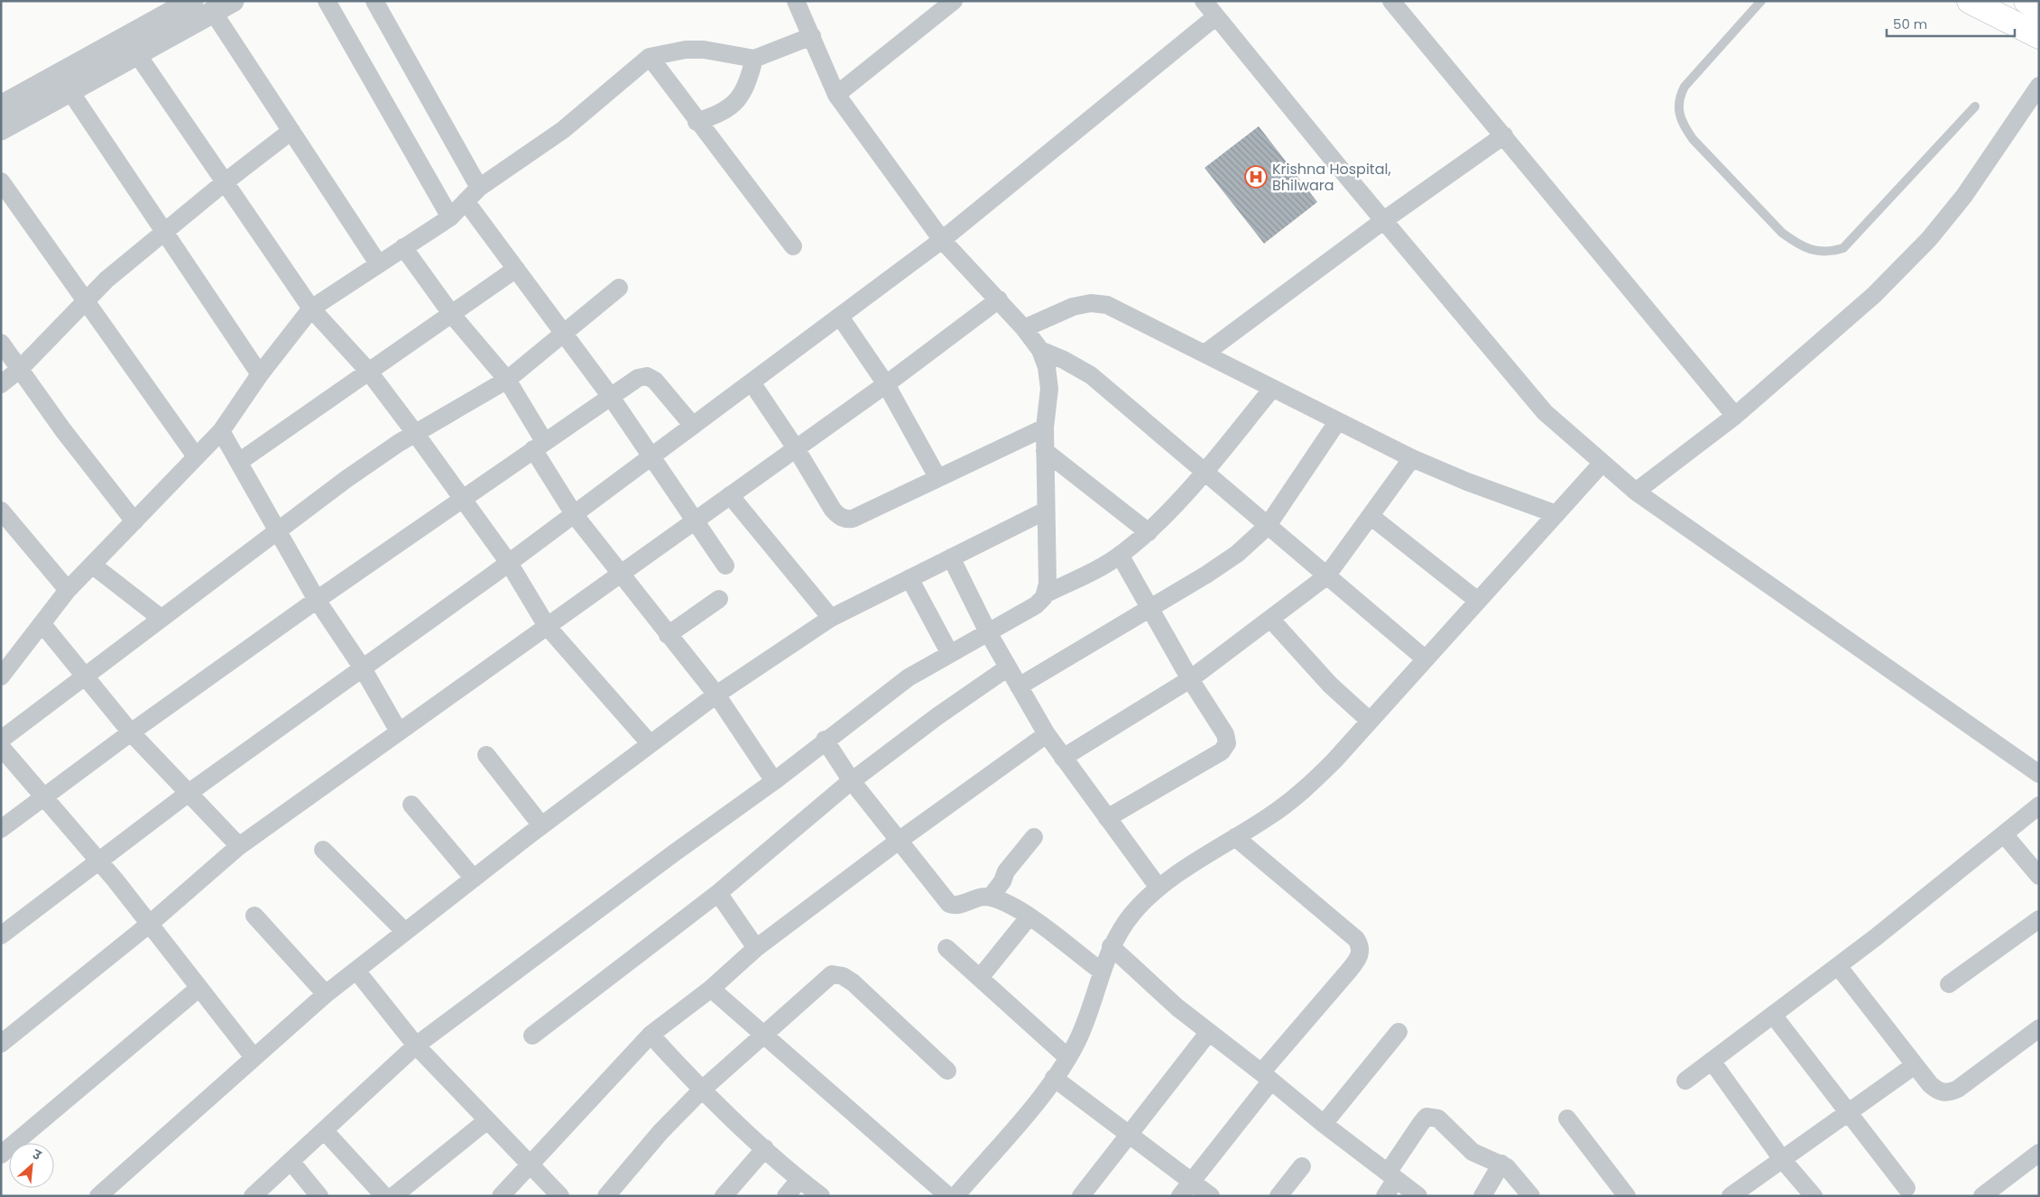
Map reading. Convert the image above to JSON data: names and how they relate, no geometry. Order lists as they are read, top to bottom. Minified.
{"places":{"hospital":["Krishna Hospital, Bhilwara"]},"scale_bar":"50 m","north":"top right"}
